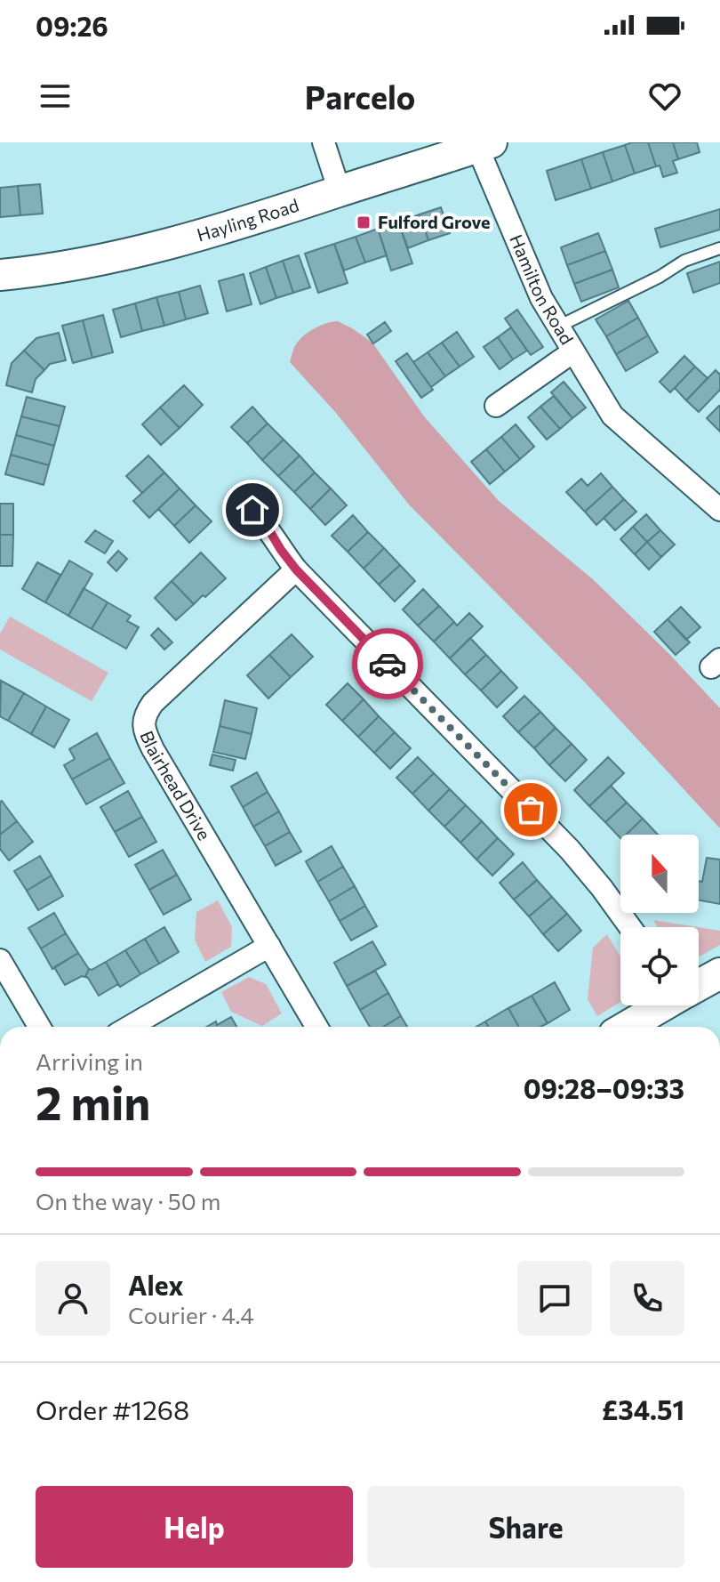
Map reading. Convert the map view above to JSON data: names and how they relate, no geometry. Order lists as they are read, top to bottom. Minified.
{"streets":{"street":["Hayling Road","Hamilton Road","Blairhead Drive"]},"crossings":[["Hayling Road","Hamilton Road"]],"places":{"transit":["Fulford Grove"]},"north":"top","page":{"status":"09:26","header":"Parcelo","heading":["2 min","Arriving in","09:28–09:33"],"panel":["Alex","Courier · 4.4","Order #1268","£34.51"],"bar":"On the way · 50 m","buttons":["Help","Share"]}}
